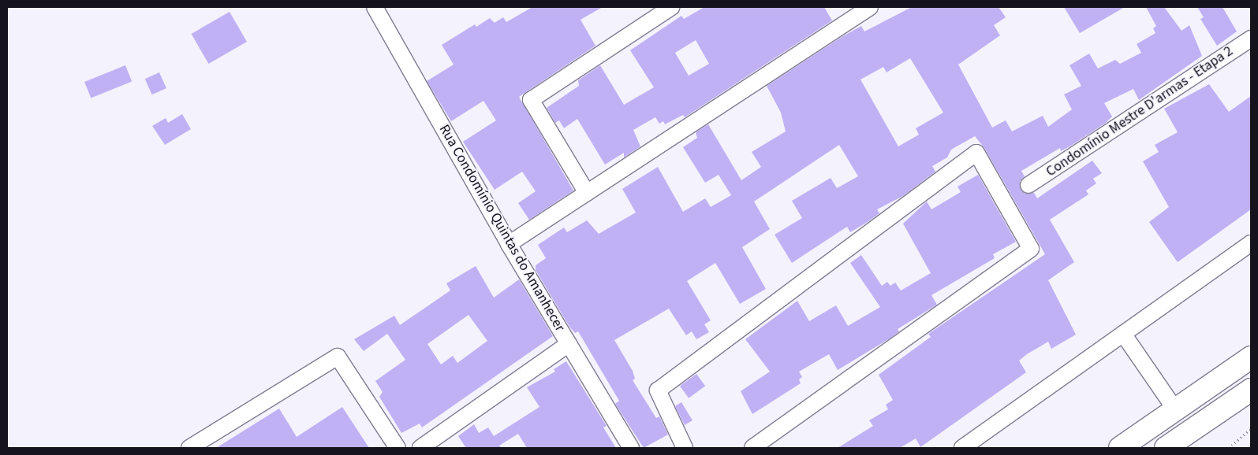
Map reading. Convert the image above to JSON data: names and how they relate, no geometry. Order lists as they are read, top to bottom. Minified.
{"streets":{"street":["Condomínio Mestre D'armas - Etapa 2","Rua Condomínio Quintas do Amanhecer"]}}
